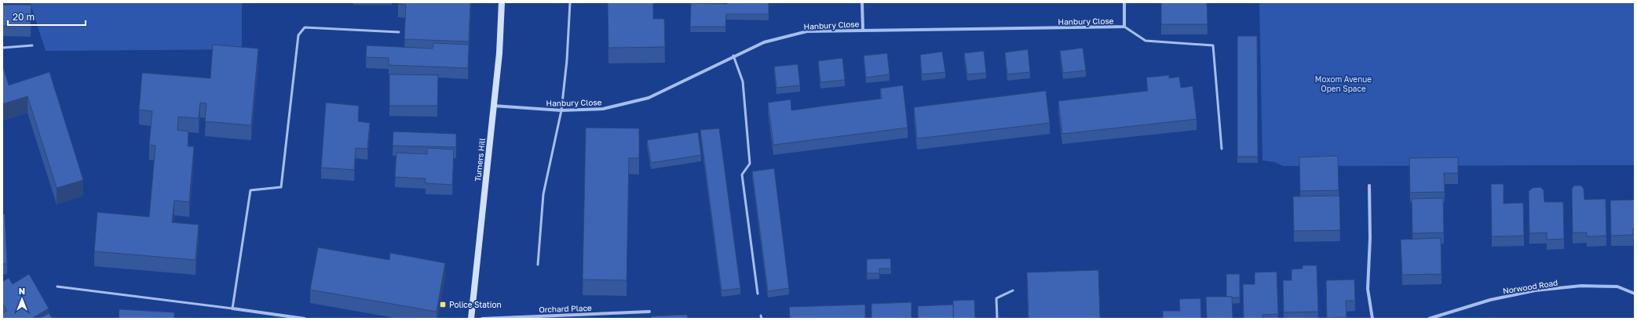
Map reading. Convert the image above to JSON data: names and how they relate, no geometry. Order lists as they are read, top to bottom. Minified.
{"streets":{"main road":["Turners Hill"],"street":["Hanbury Close","Norwood Road","Orchard Place"]},"crossings":[["Hanbury Close","Turners Hill"]],"parks":["Moxom Avenue Open Space"],"places":{"transit":["Police Station"]},"scale_bar":"20 m","north":"top"}
